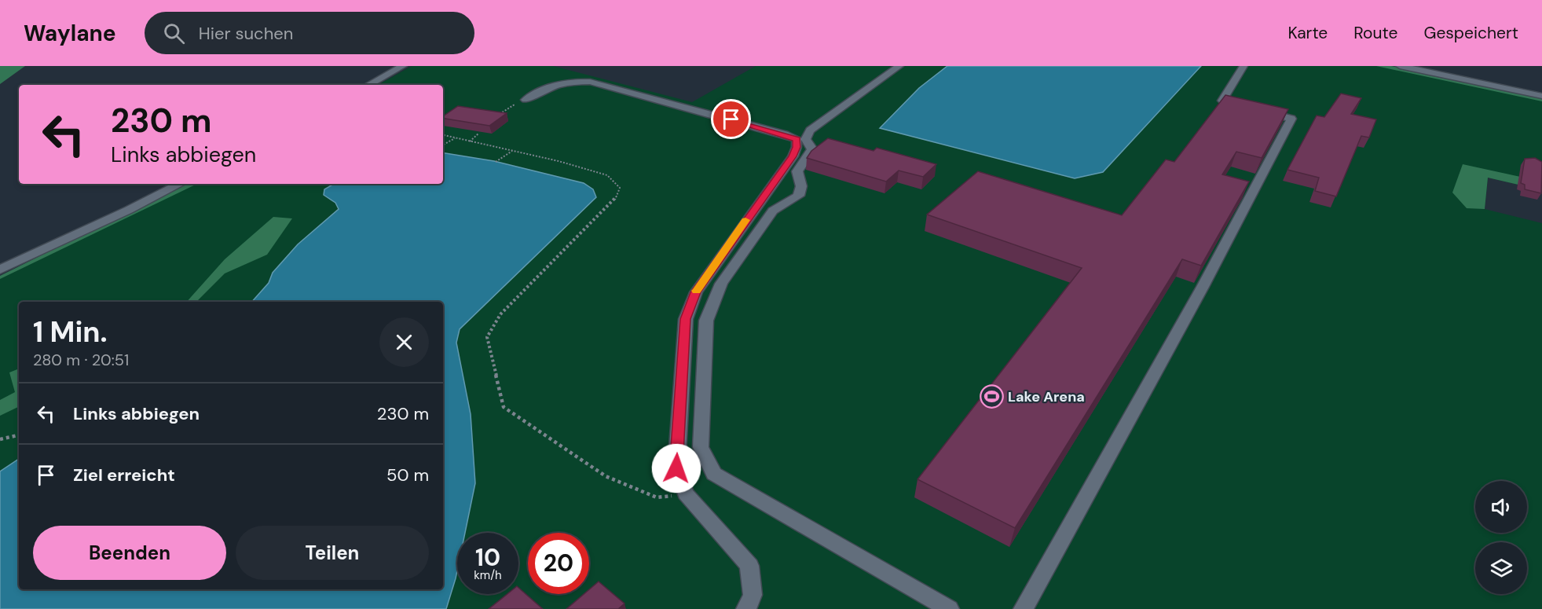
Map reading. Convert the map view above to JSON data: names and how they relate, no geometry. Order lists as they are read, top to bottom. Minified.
{"places":{"sports":["Lake Arena"]},"page":{"header":"Waylane","search":"Hier suchen","nav":["Karte","Route","Gespeichert"],"turn":["230 m","Links abbiegen"],"heading":["1 Min.","280 m · 20:51"],"list":[{"name":"Links abbiegen","value":"230 m"},{"name":"Ziel erreicht","value":"50 m"}],"buttons":["Beenden","Teilen"],"speed":"10 km/h","limit":"20"}}
